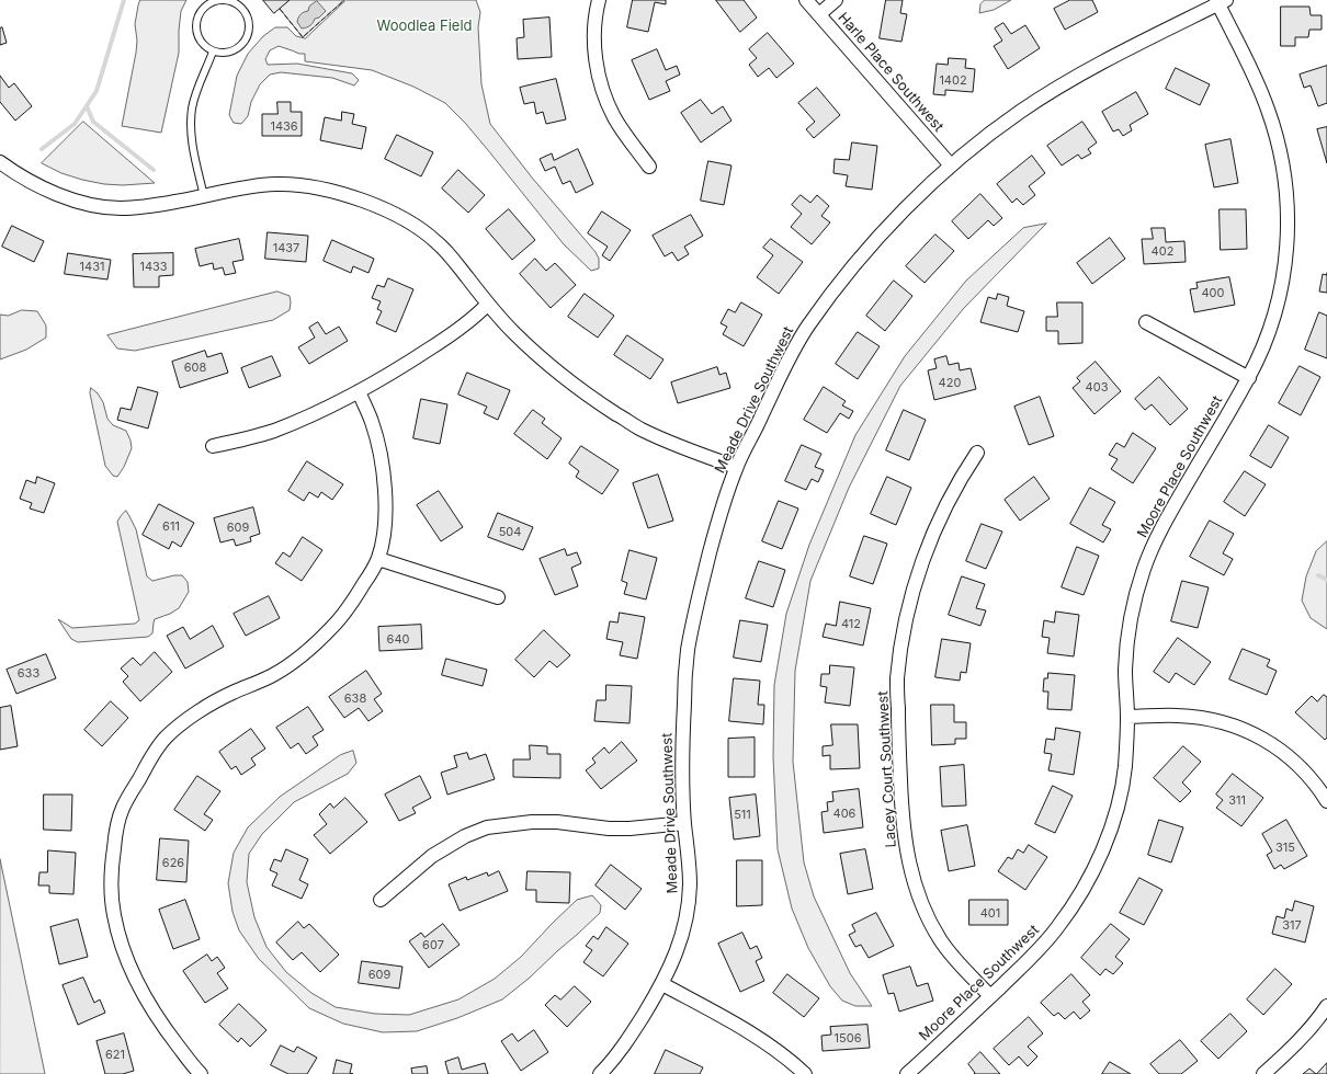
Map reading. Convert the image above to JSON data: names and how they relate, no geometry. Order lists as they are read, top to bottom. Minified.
{"streets":{"street":["Harle Place Southwest","Meade Drive Southwest","Moore Place Southwest","Lacey Court Southwest"]},"crossings":[["Harle Place Southwest","Meade Drive Southwest"],["Meade Drive Southwest","Moore Place Southwest"],["Moore Place Southwest","Lacey Court Southwest"]],"parks":["Woodlea Field"],"house_numbers":["1402","1436","1437","402","1431","1433","400","608","420","403","611","609","504","412","640","633","638","311","406","511","315","626","401","317","607","609","1506","621"]}
